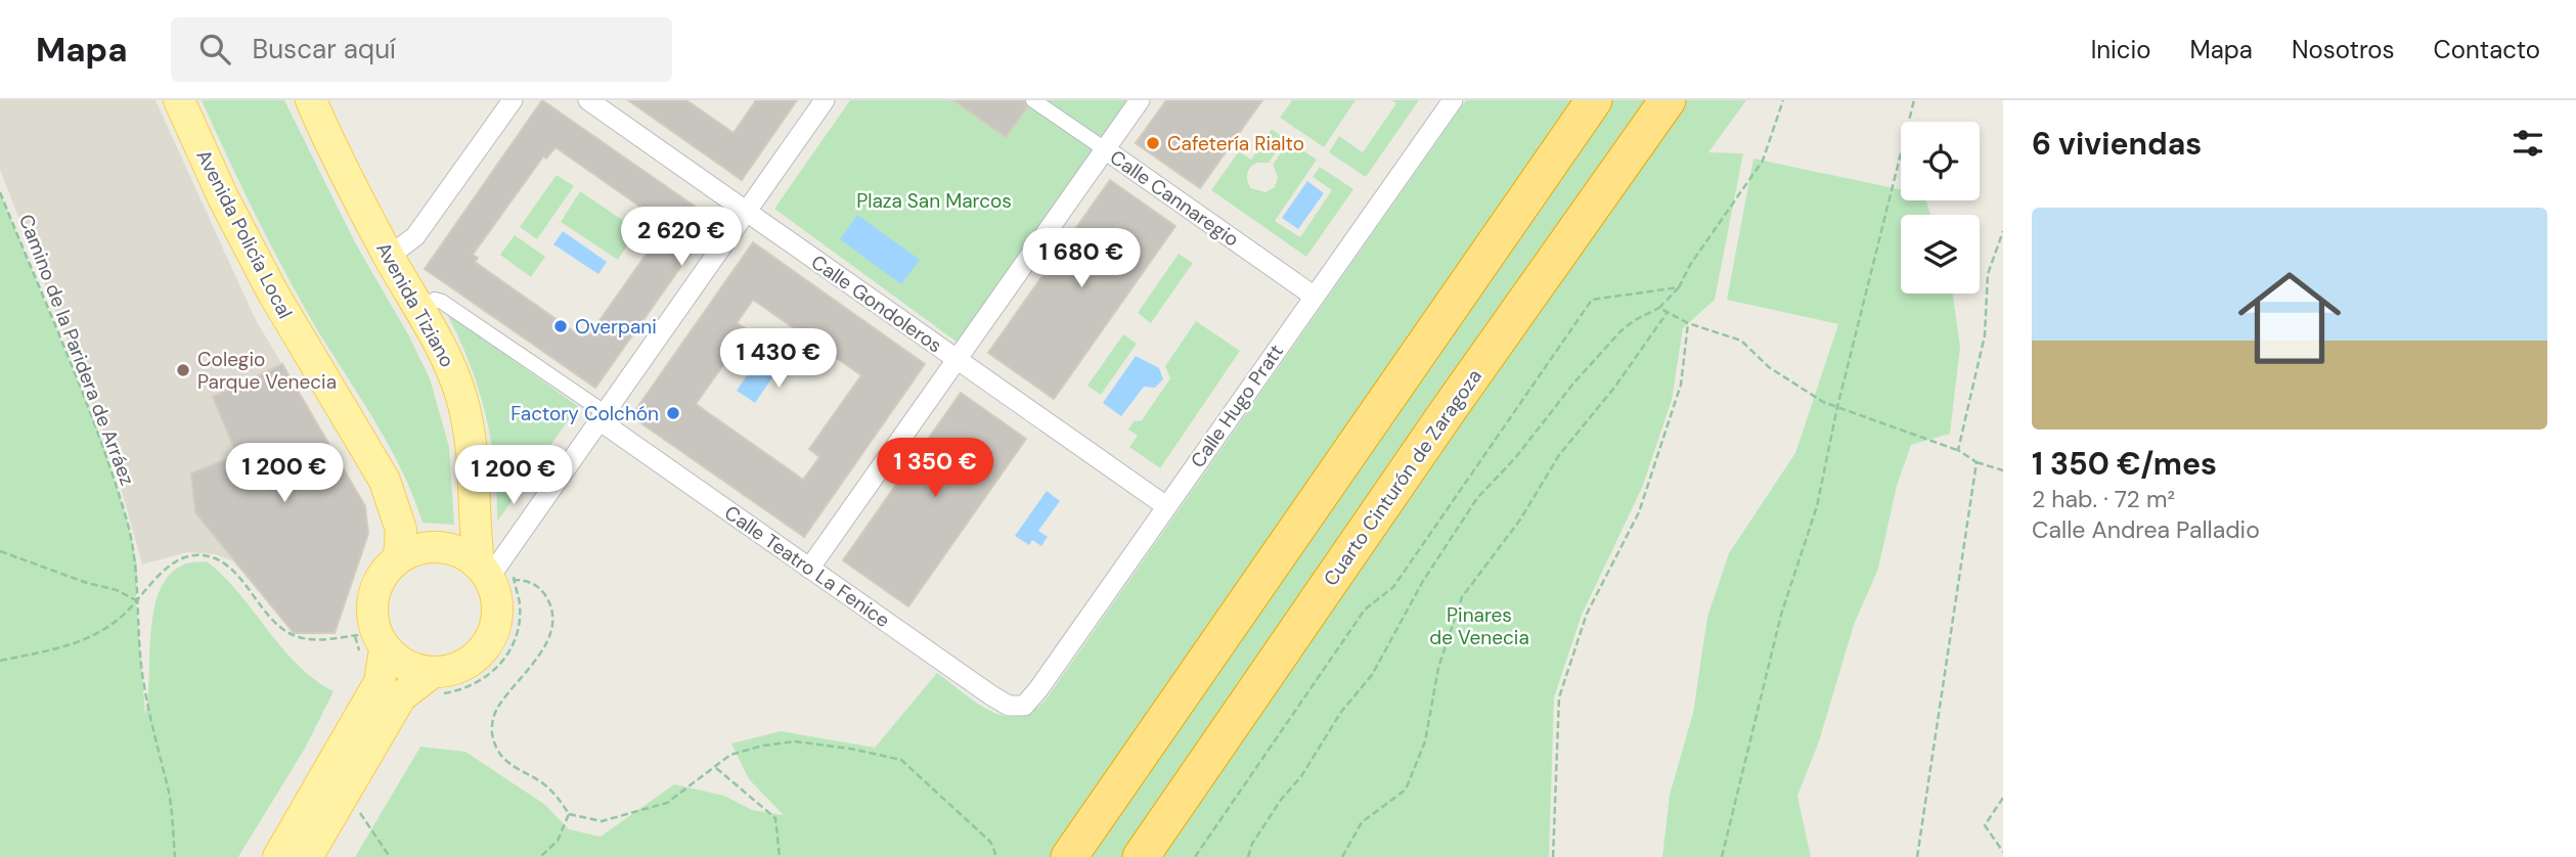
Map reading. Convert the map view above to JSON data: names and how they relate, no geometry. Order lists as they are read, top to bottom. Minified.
{"streets":{"highway":["Cuarto Cinturón de Zaragoza"],"main road":["Avenida Policía Local","Avenida Tiziano"],"street":["Calle Cannaregio","Calle Gondoleros","Calle Hugo Pratt","Calle Teatro La Fenice"],"path":["Camino de la Paridera de Arráez"]},"crossings":[["Calle Cannaregio","Calle Hugo Pratt"],["Avenida Policía Local","Avenida Tiziano"],["Calle Gondoleros","Calle Hugo Pratt"],["Avenida Tiziano","Calle Teatro La Fenice"],["Calle Hugo Pratt","Calle Teatro La Fenice"]],"parks":["Plaza San Marcos","Pinares de Venecia"],"places":["Cafetería Rialto","Overpani","Colegio Parque Venecia","Factory Colchón"],"page":{"header":"Mapa","search":"Buscar aquí","nav":["Inicio","Mapa","Nosotros","Contacto"],"heading":"6 viviendas","list":[{"name":"1 350 €/mes","note":"2 hab. · 72 m² · Calle Andrea Palladio"}],"price":["2 620 €","1 680 €","1 430 €","1 350 €","1 200 €","1 200 €"]}}
